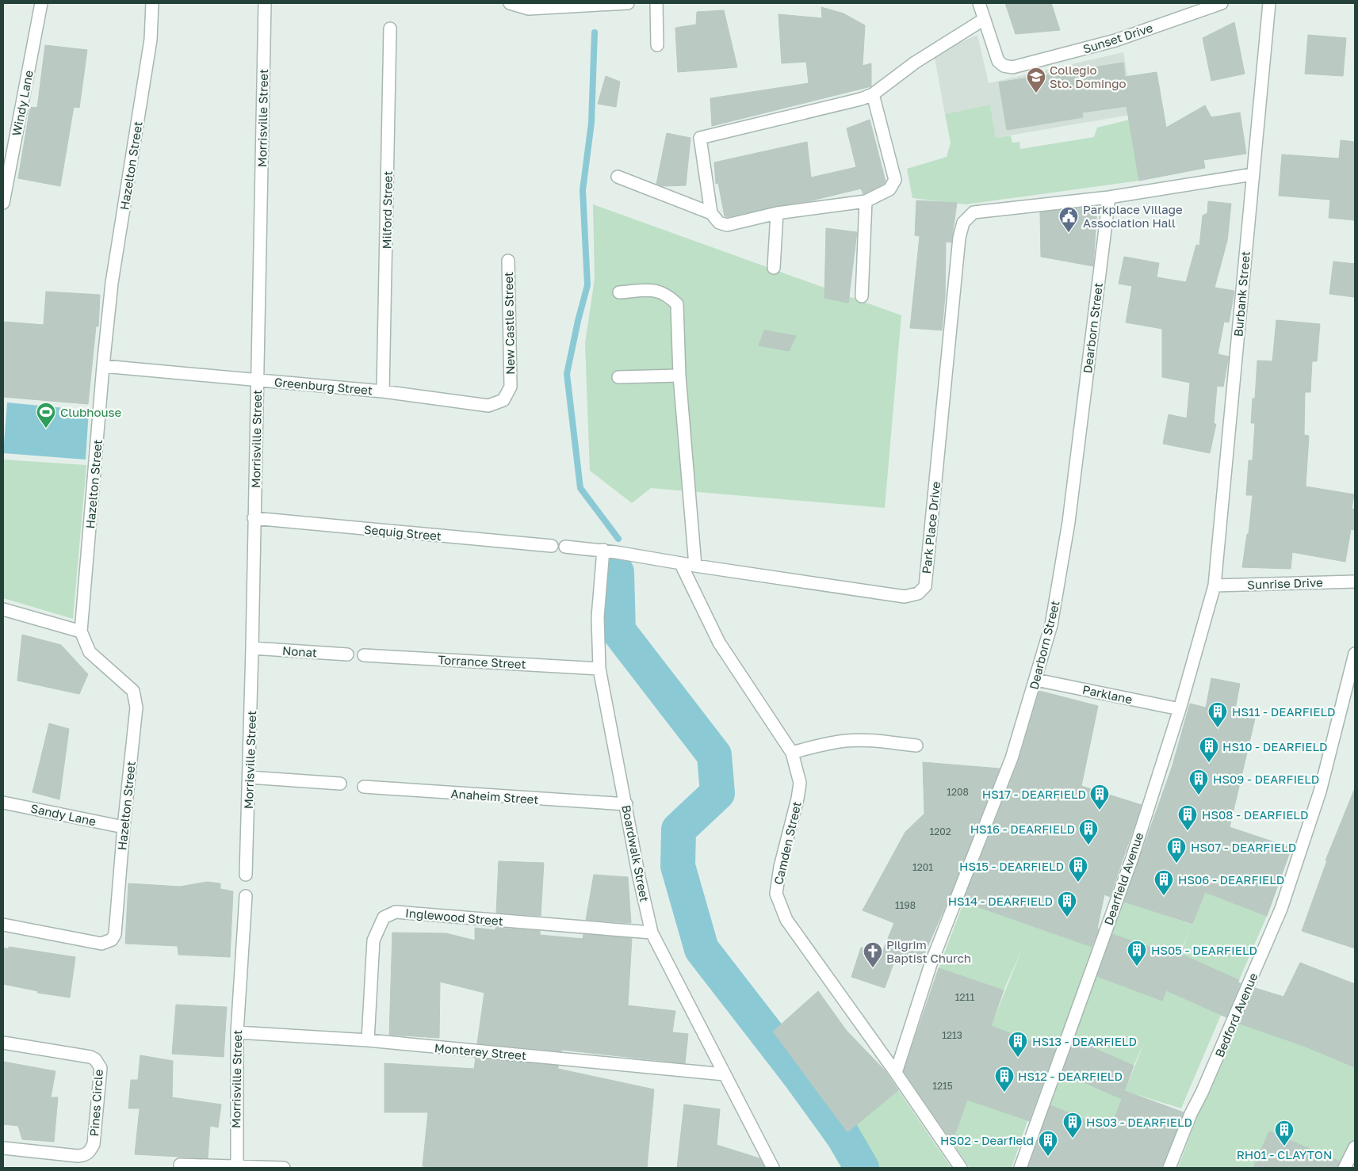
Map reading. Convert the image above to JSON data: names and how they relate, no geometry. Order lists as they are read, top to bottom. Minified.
{"streets":{"street":["Sunset Drive","Windy Lane","Morrisville Street","Hazelton Street","Milford Street","Burbank Street","New Castle Street","Dearborn Street","Greenburg Street","Park Place Drive","Sequig Street","Sunrise Drive","Nonat","Torrance Street","Parklane","Anaheim Street","Sandy Lane","Camden Street","Boardwalk Street","Dearfield Avenue","Inglewood Street","Bedford Avenue","Monterey Street","Pines Circle"]},"crossings":[["Morrisville Street","Greenburg Street"],["Morrisville Street","Sequig Street"],["Morrisville Street","Nonat"],["Morrisville Street","Monterey Street"],["Hazelton Street","Greenburg Street"],["Hazelton Street","Sandy Lane"],["Milford Street","Greenburg Street"],["Burbank Street","Park Place Drive"],["Burbank Street","Sunrise Drive"],["Burbank Street","Dearfield Avenue"],["New Castle Street","Greenburg Street"],["Dearborn Street","Park Place Drive"],["Dearborn Street","Parklane"],["Dearborn Street","Camden Street"],["Park Place Drive","Camden Street"],["Park Place Drive","Boardwalk Street"],["Sunrise Drive","Dearfield Avenue"],["Torrance Street","Boardwalk Street"],["Parklane","Dearfield Avenue"],["Anaheim Street","Boardwalk Street"],["Boardwalk Street","Inglewood Street"],["Boardwalk Street","Monterey Street"],["Inglewood Street","Monterey Street"]],"places":{"school or university":["Collegio Sto. Domingo"],"public building":["Parkplace Village Association Hall"],"sports":["Clubhouse"],"building":["HS11 - DEARFIELD","HS10 - DEARFIELD","HS09 - DEARFIELD","HS17 - DEARFIELD","HS08 - DEARFIELD","HS16 - DEARFIELD","HS07 - DEARFIELD","HS15 - DEARFIELD","HS06 - DEARFIELD","HS14 - DEARFIELD","HS05 - DEARFIELD","HS13 - DEARFIELD","HS12 - DEARFIELD","HS03 - DEARFIELD","RH01 - CLAYTON","HS02 - Dearfield"],"church":["Pilgrim Baptist Church"]},"house_numbers":["1208","1202","1201","1198","1211","1213","1215"]}
